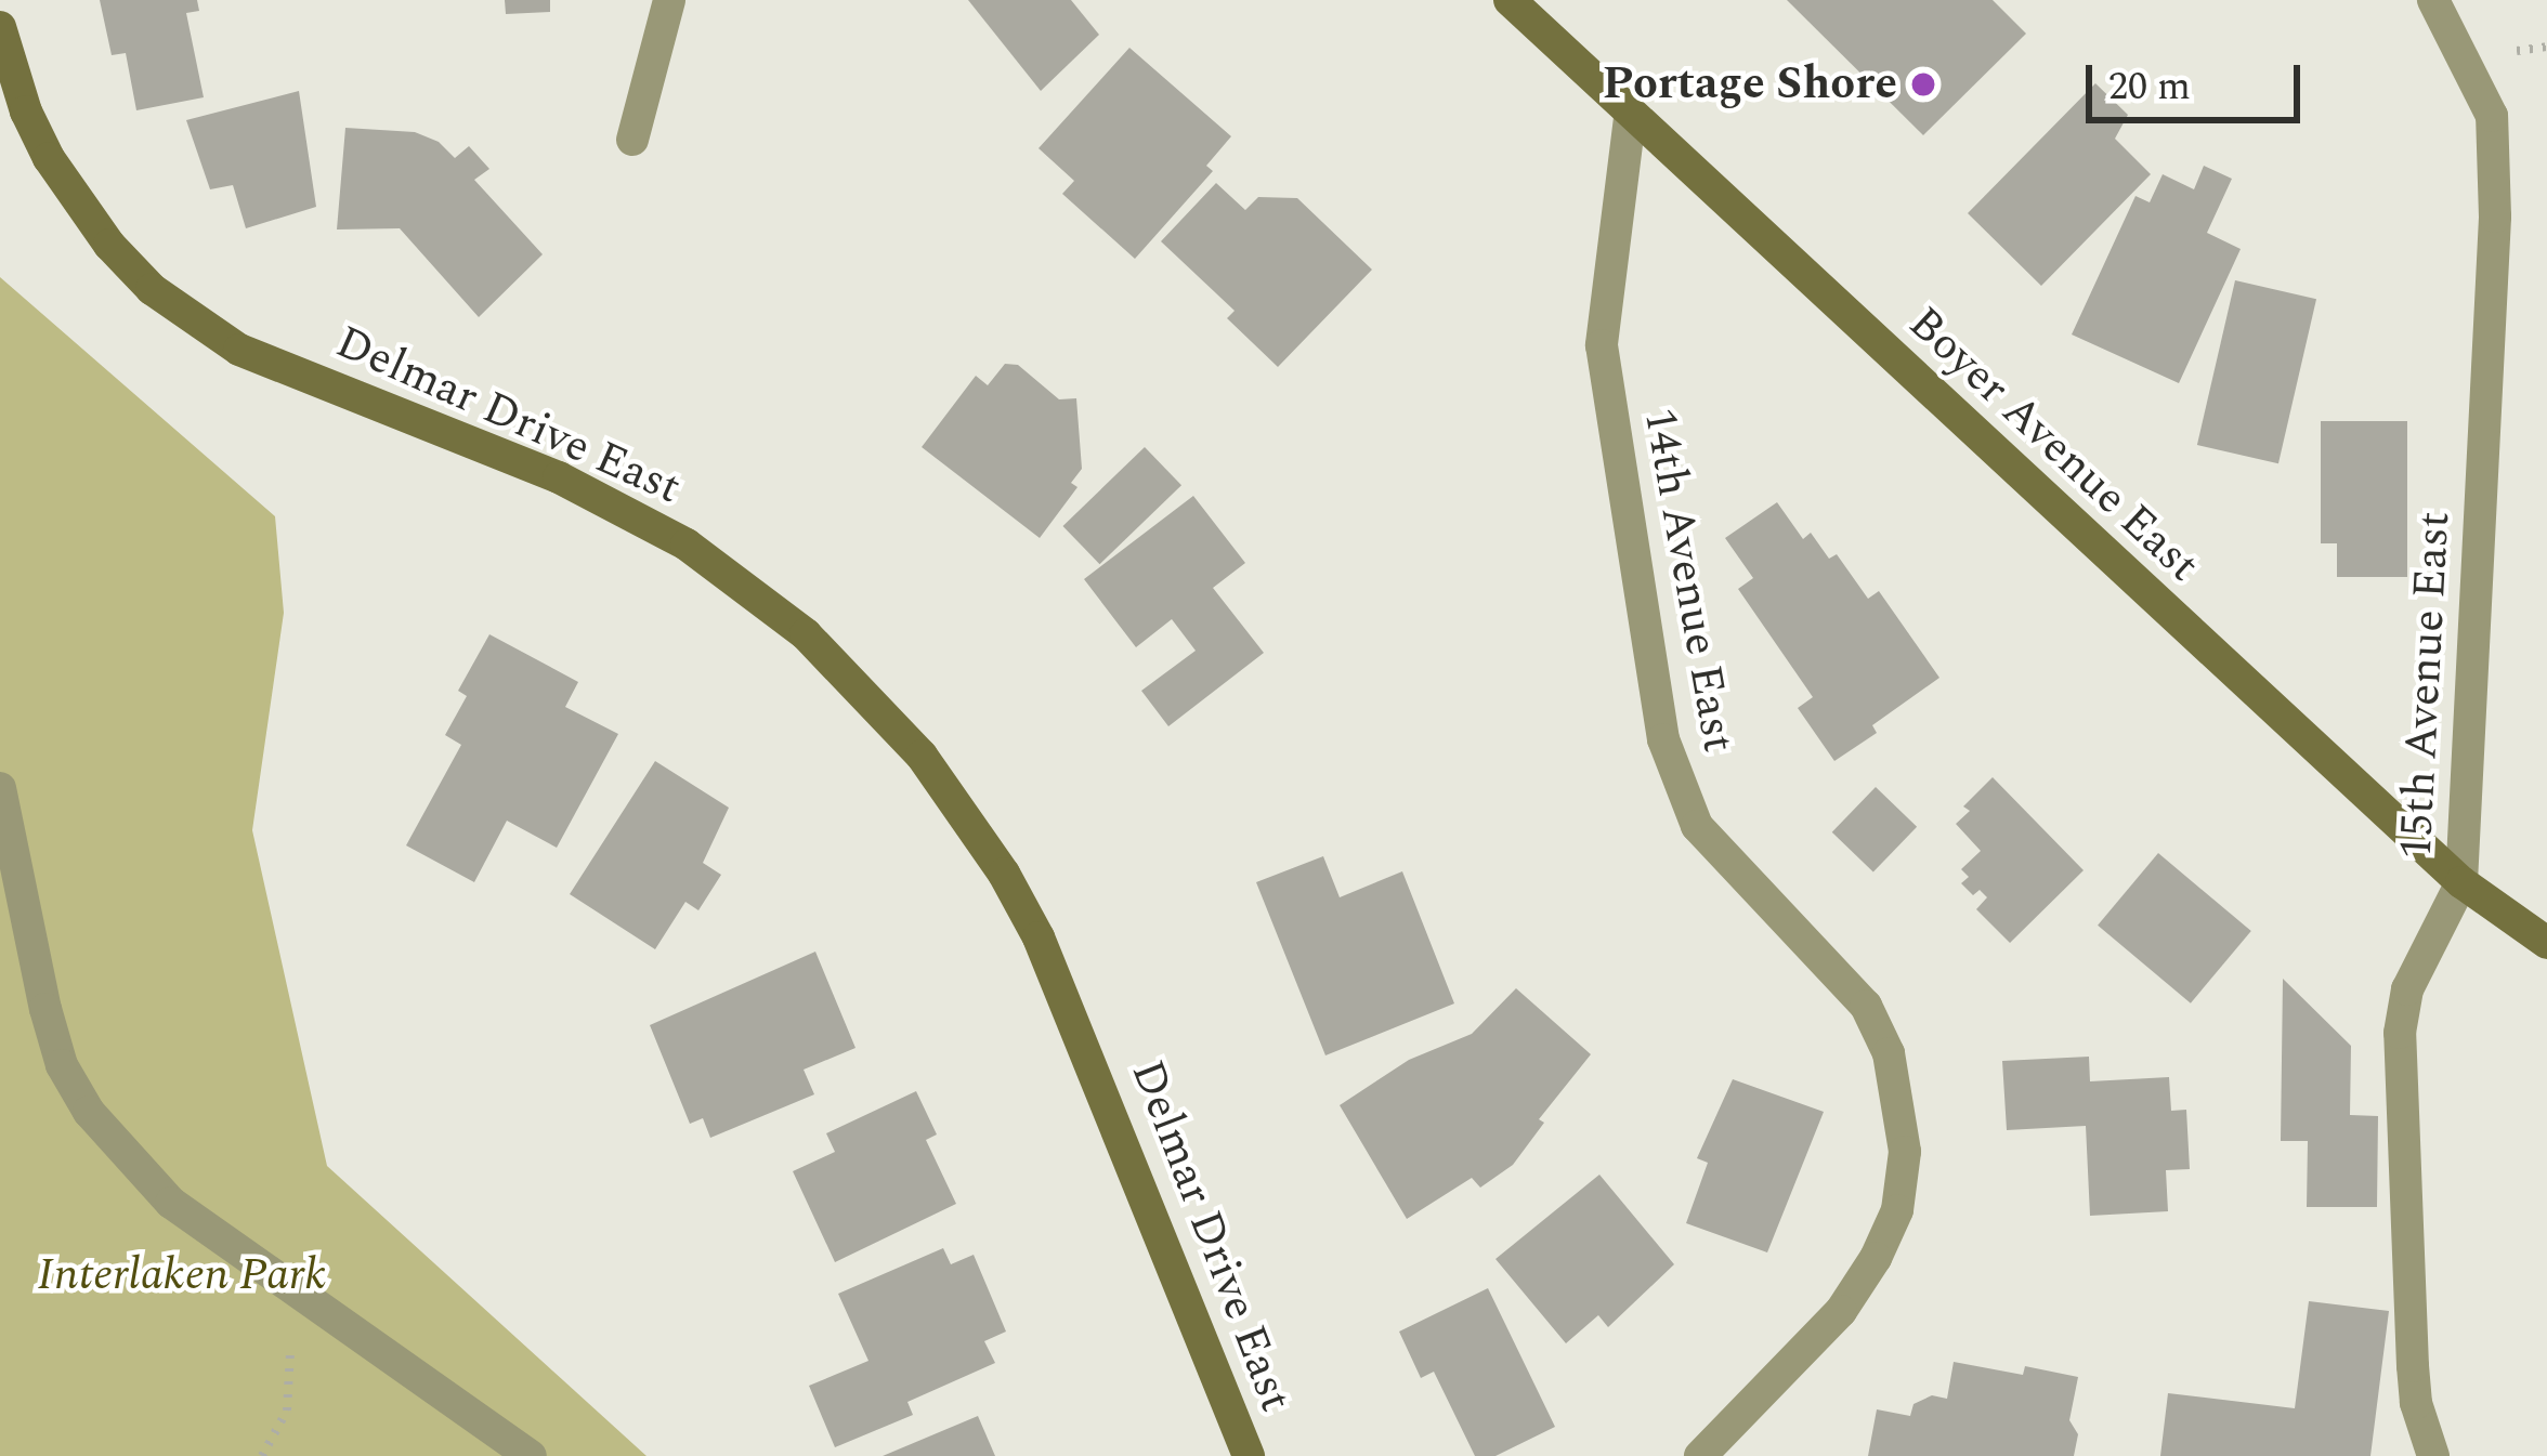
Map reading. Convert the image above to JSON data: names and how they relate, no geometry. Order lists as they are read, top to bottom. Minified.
{"streets":{"street":["Delmar Drive East","Boyer Avenue East","14th Avenue East","15th Avenue East"]},"crossings":[["Boyer Avenue East","14th Avenue East"],["Boyer Avenue East","15th Avenue East"]],"parks":["Interlaken Park"],"places":["Portage Shore"],"scale_bar":"20 m"}
